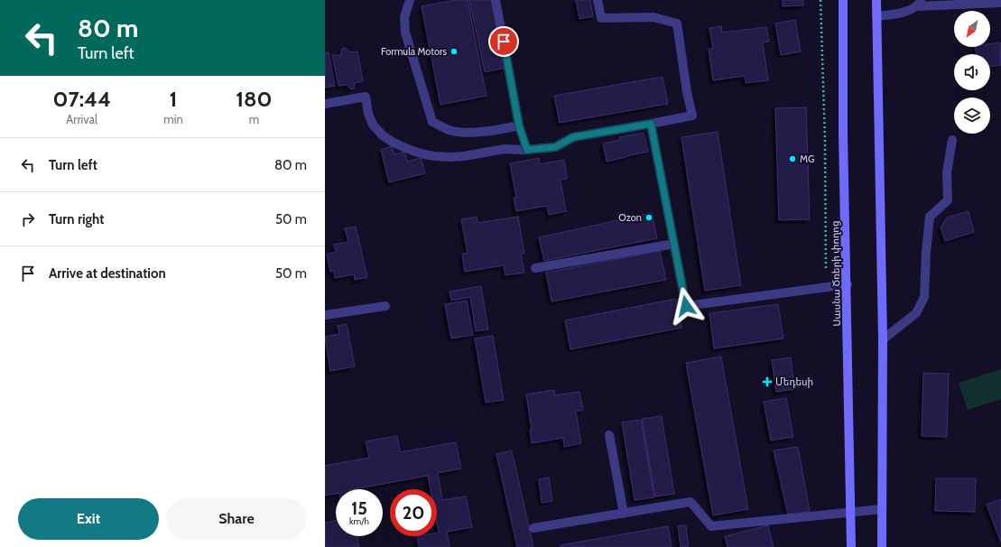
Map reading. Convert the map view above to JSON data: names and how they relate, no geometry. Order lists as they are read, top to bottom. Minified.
{"streets":{"main road":["Սասնա Ծռերի փողոց"]},"places":{"other":["Formula Motors","MG","Ozon"],"health":["Մեդեսի"]},"north":"bottom left","page":{"turn":["80 m","Turn left"],"eta":["07:44","Arrival","1","min","180","m"],"list":[{"name":"Turn left","value":"80 m"},{"name":"Turn right","value":"50 m"},{"name":"Arrive at destination","value":"50 m"}],"speed":"15 km/h","limit":"20","buttons":["Exit","Share"]}}
